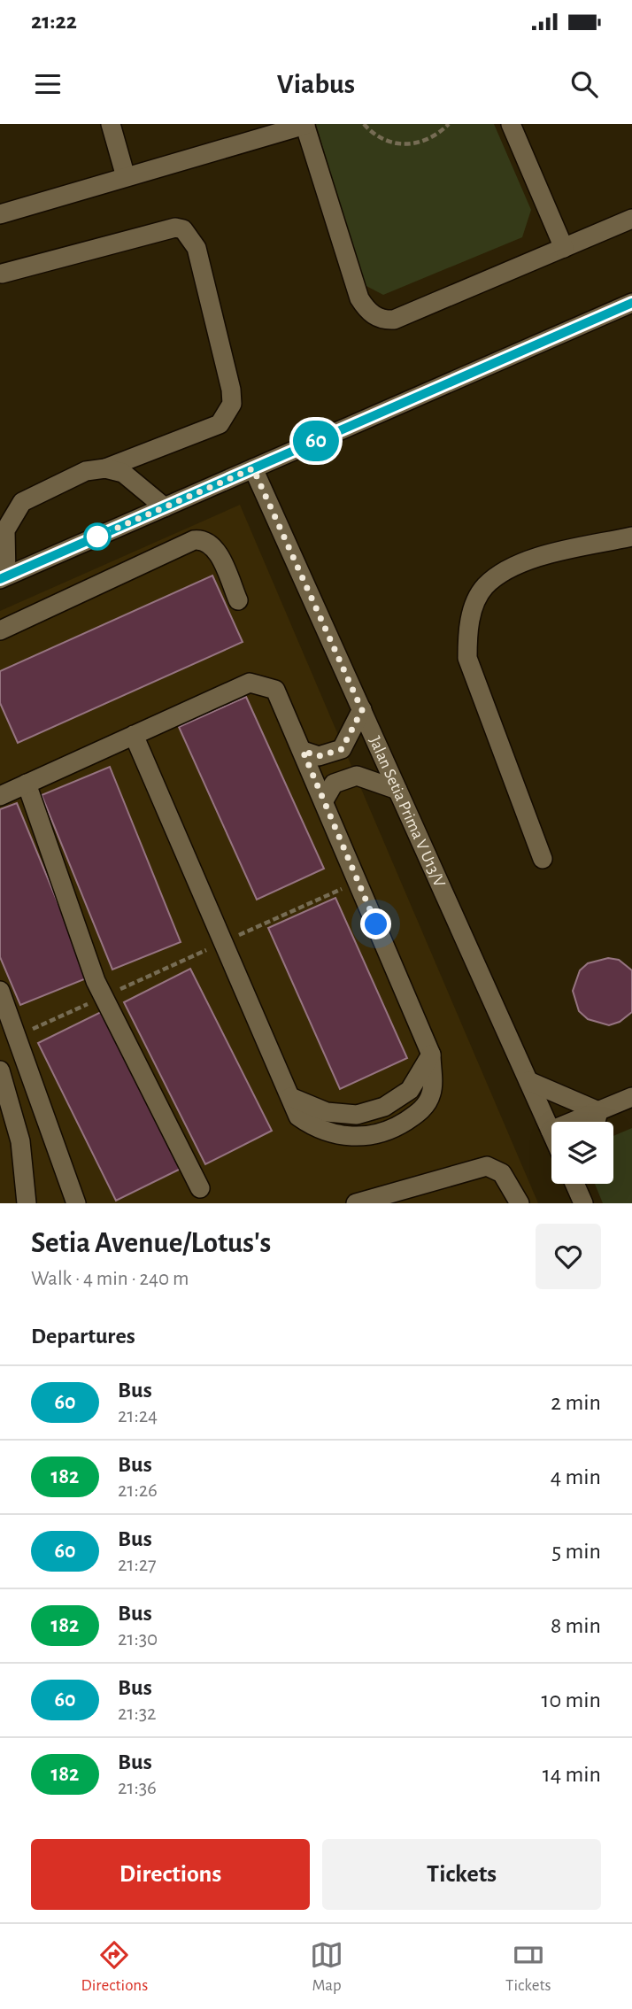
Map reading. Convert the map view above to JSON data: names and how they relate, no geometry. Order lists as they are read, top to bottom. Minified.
{"streets":{"street":["Jalan Setia Prima V U13/V"]},"lines":["bus line 60"],"page":{"status":"21:22","header":"Viabus","on_map":"60","heading":[["Setia Avenue/Lotus's","Walk · 4 min · 240 m"],"Departures"],"list":[{"mark":"60","name":"Bus","note":"21:24","value":"2 min"},{"mark":"182","name":"Bus","note":"21:26","value":"4 min"},{"mark":"60","name":"Bus","note":"21:27","value":"5 min"},{"mark":"182","name":"Bus","note":"21:30","value":"8 min"},{"mark":"60","name":"Bus","note":"21:32","value":"10 min"},{"mark":"182","name":"Bus","note":"21:36","value":"14 min"}],"buttons":["Directions","Tickets"],"tabs":["Directions","Map","Tickets"]}}
